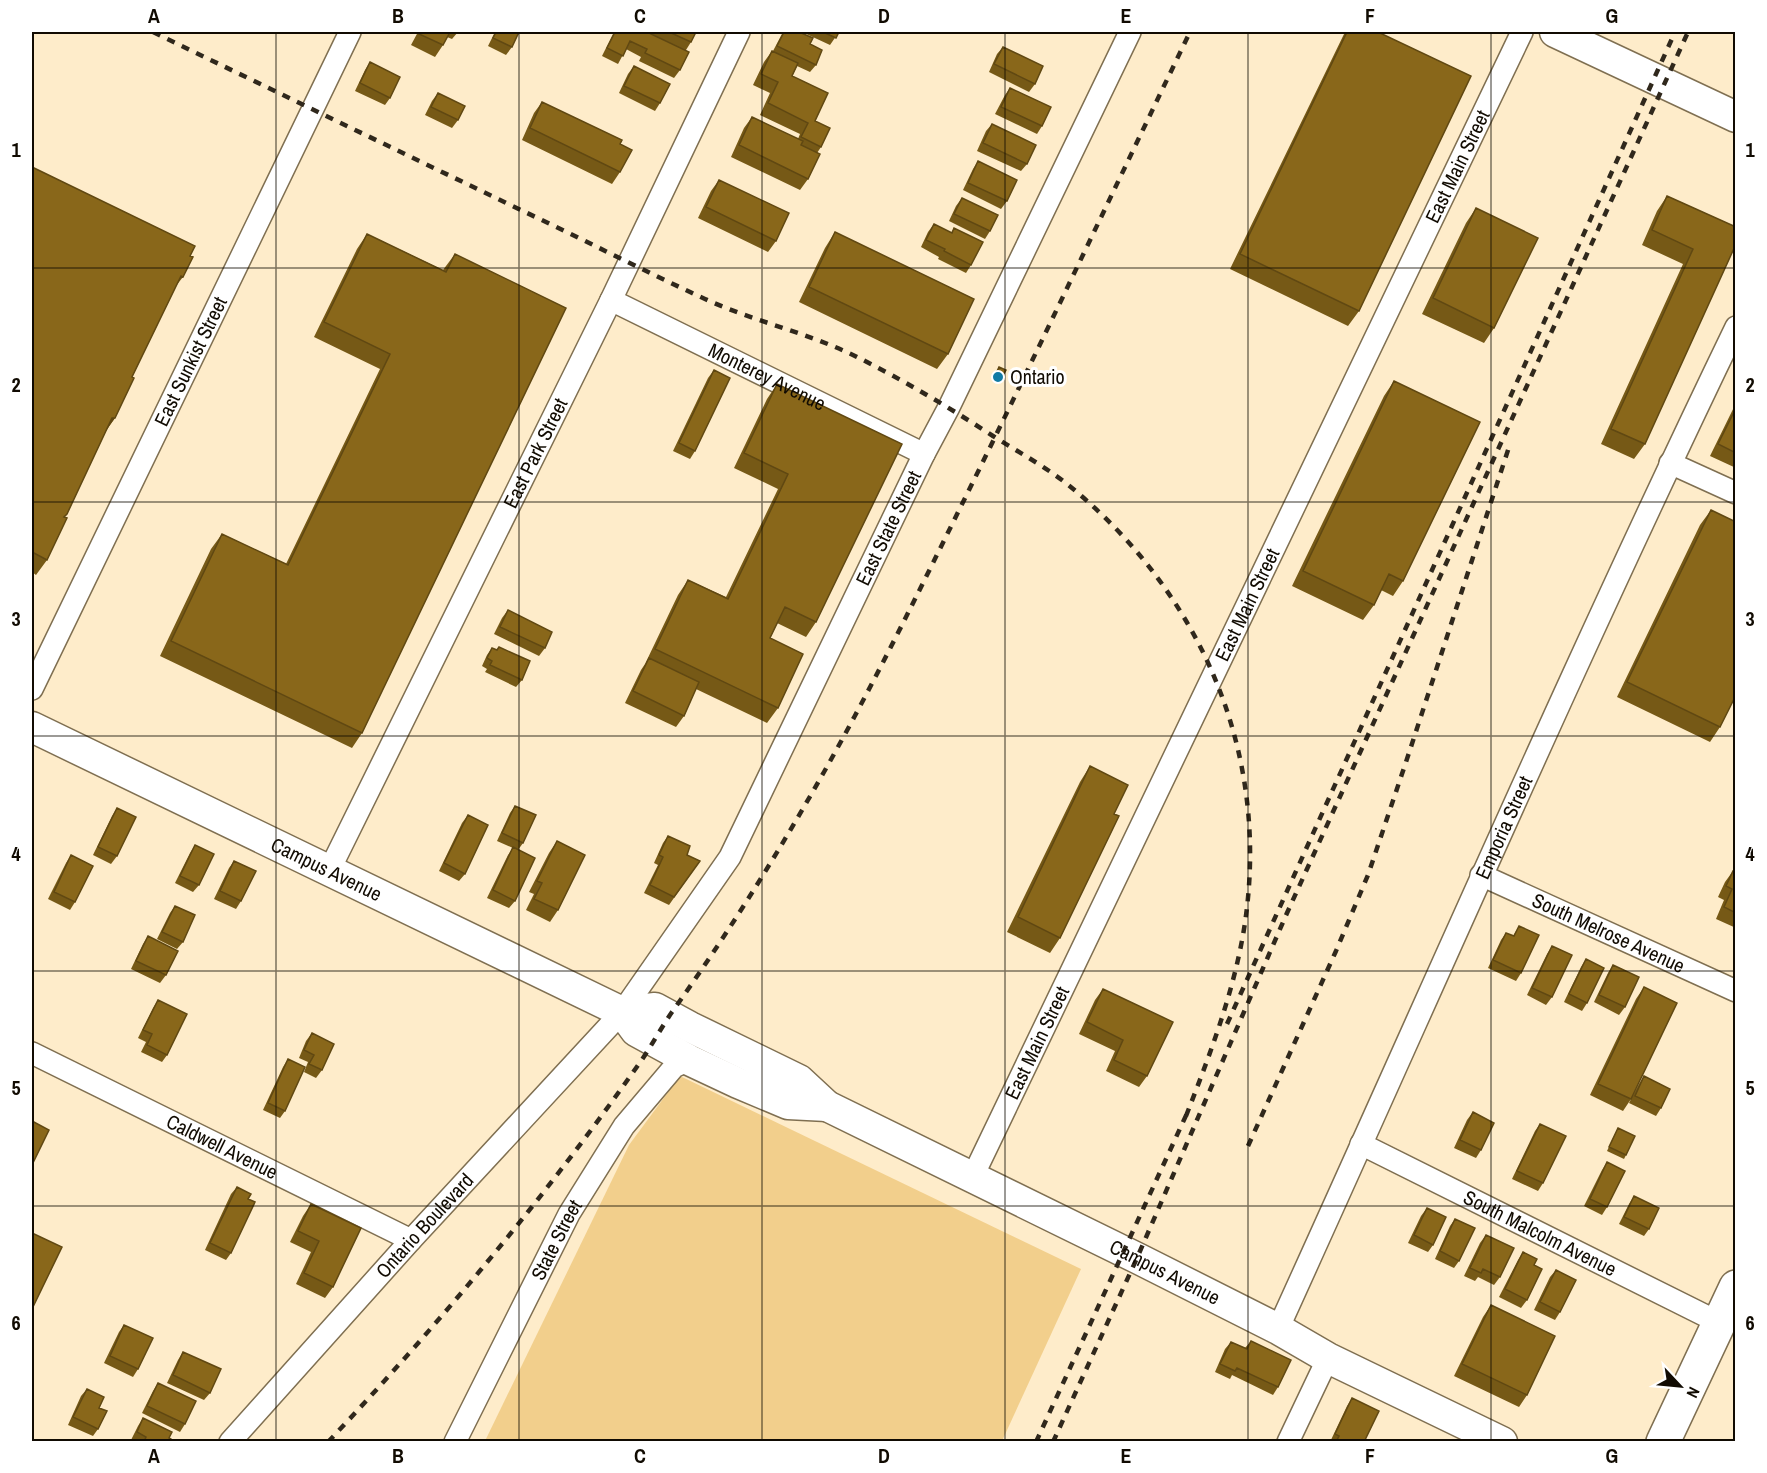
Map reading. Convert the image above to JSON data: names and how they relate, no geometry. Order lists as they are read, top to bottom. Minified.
{"streets":{"street":["East Main Street","East Sunkist Street","Monterey Avenue","East Park Street","East State Street","Emporia Street","Campus Avenue","South Melrose Avenue","Caldwell Avenue","Ontario Boulevard","South Malcolm Avenue","State Street"]},"crossings":[["East Main Street","Campus Avenue"],["Monterey Avenue","East Park Street"],["Monterey Avenue","East State Street"],["East Park Street","Campus Avenue"],["East State Street","Campus Avenue"],["East State Street","Ontario Boulevard"],["Emporia Street","Campus Avenue"],["Emporia Street","South Melrose Avenue"],["Emporia Street","South Malcolm Avenue"],["Campus Avenue","Ontario Boulevard"],["Campus Avenue","State Street"],["Caldwell Avenue","Ontario Boulevard"]],"places":["Ontario"],"north":"bottom right","grid":{"columns":["A","B","C","D","E","F","G"],"rows":["1","2","3","4","5","6"]}}
